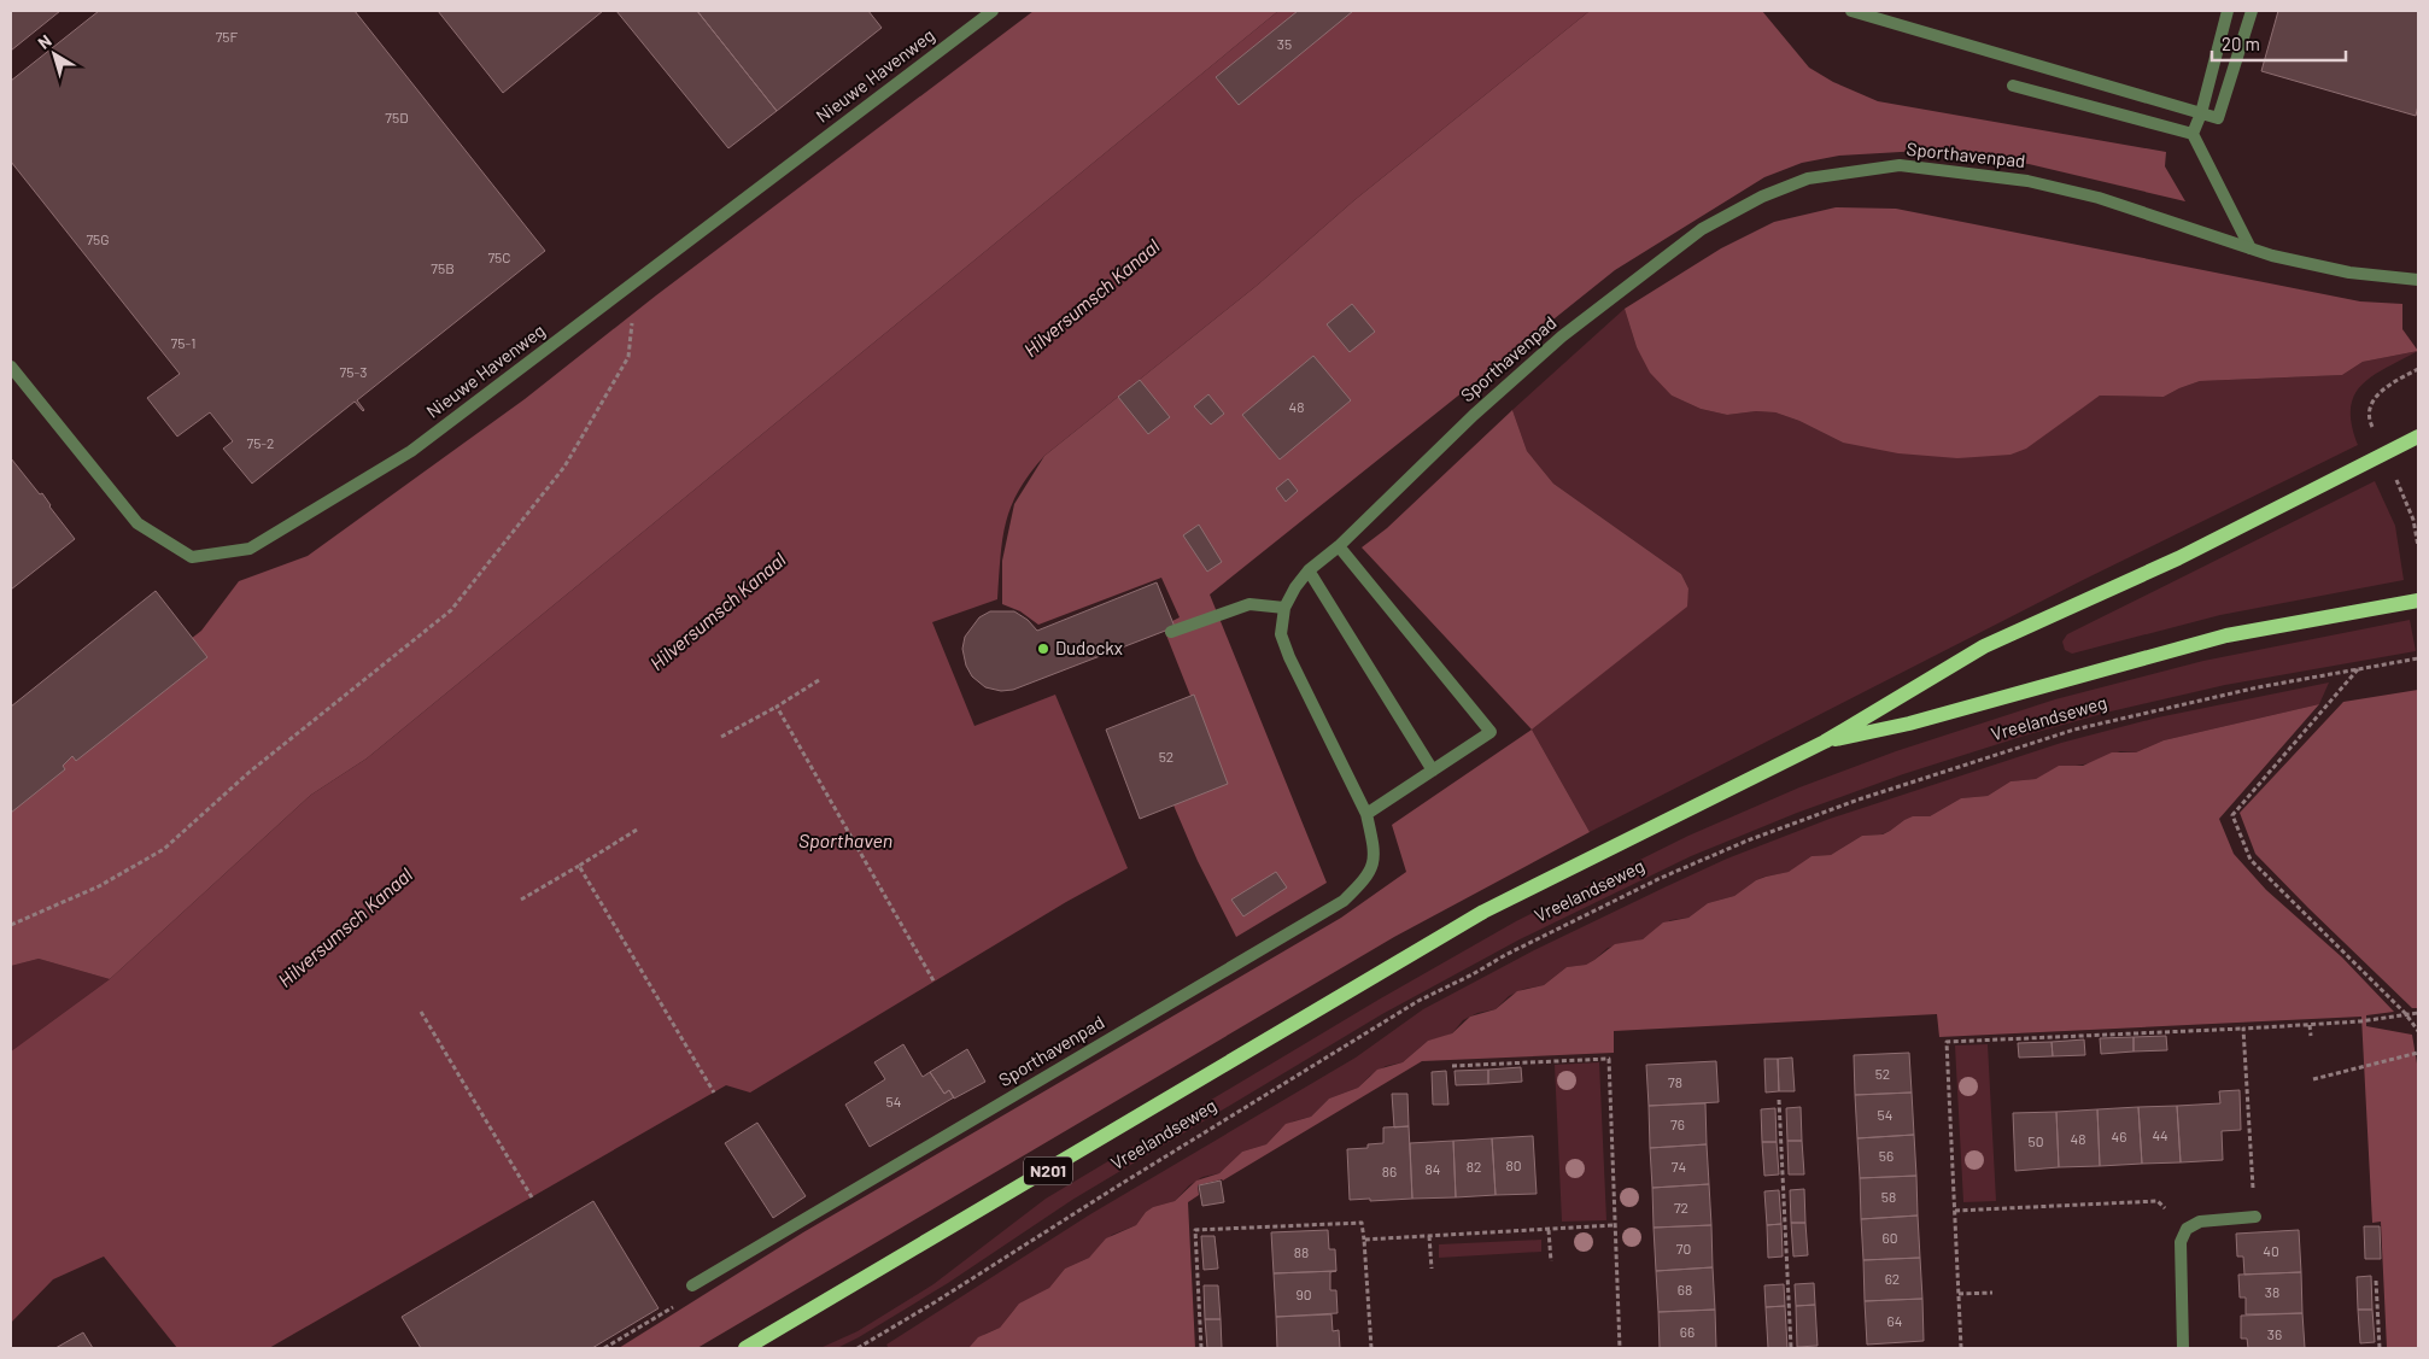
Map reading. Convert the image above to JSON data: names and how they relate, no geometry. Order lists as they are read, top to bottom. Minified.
{"streets":{"main road":["Vreelandseweg","N201"],"street":["Nieuwe Havenweg","Sporthavenpad"]},"water":["Hilversumsch Kanaal","Sporthaven"],"places":["Dudockx"],"house_numbers":["75F","35","75D","75G","75C","75B","75-1","75-3","48","75-2","52","52","78","54","54","76","44","46","48","50","56","80","82","74","84","86","58","72","60","70","40","88","62","68","38","90","64","66","36"],"scale_bar":"20 m","north":"top left"}
